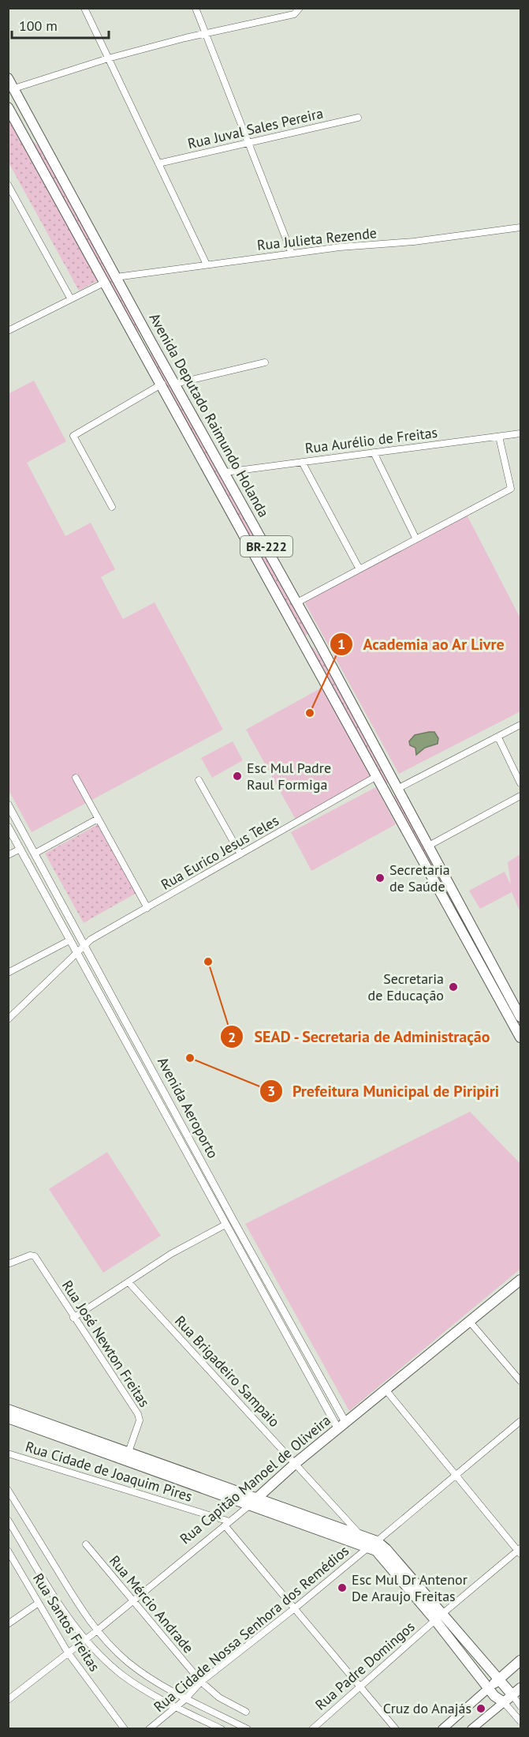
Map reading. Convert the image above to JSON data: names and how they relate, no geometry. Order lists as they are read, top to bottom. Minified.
{"streets":{"main road":["Avenida Deputado Raimundo Holanda","BR-222","Rua Capitão Manoel de Oliveira"],"street":["Rua Juval Sales Pereira","Rua Julieta Rezende","Rua Aurélio de Freitas","Rua Eurico Jesus Teles","Avenida Aeroporto","Rua José Newton Freitas","Rua Brigadeiro Sampaio","Rua Cidade de Joaquim Pires","Rua Mércio Andrade","Rua Santos Freitas","Rua Cidade Nossa Senhora dos Remédios","Rua Padre Domingos"]},"crossings":[["Rua Julieta Rezende","Avenida Deputado Raimundo Holanda"],["Avenida Deputado Raimundo Holanda","Rua Aurélio de Freitas"],["Avenida Deputado Raimundo Holanda","Rua Eurico Jesus Teles"],["Rua Eurico Jesus Teles","Avenida Aeroporto"],["Avenida Aeroporto","Rua Capitão Manoel de Oliveira"],["Rua Brigadeiro Sampaio","Rua Capitão Manoel de Oliveira"],["Rua Cidade de Joaquim Pires","Rua Capitão Manoel de Oliveira"],["Rua Capitão Manoel de Oliveira","Rua Mércio Andrade"],["Rua Capitão Manoel de Oliveira","Rua Santos Freitas"],["Rua Mércio Andrade","Rua Cidade Nossa Senhora dos Remédios"]],"places":["Academia ao Ar Livre","Esc Mul Padre Raul Formiga","Secretaria de Saúde","SEAD - Secretaria de Administração","Secretaria de Educação","Prefeitura Municipal de Piripiri","Esc Mul Dr Antenor De Araujo Freitas","Cruz do Anajás"],"scale_bar":"100 m"}
